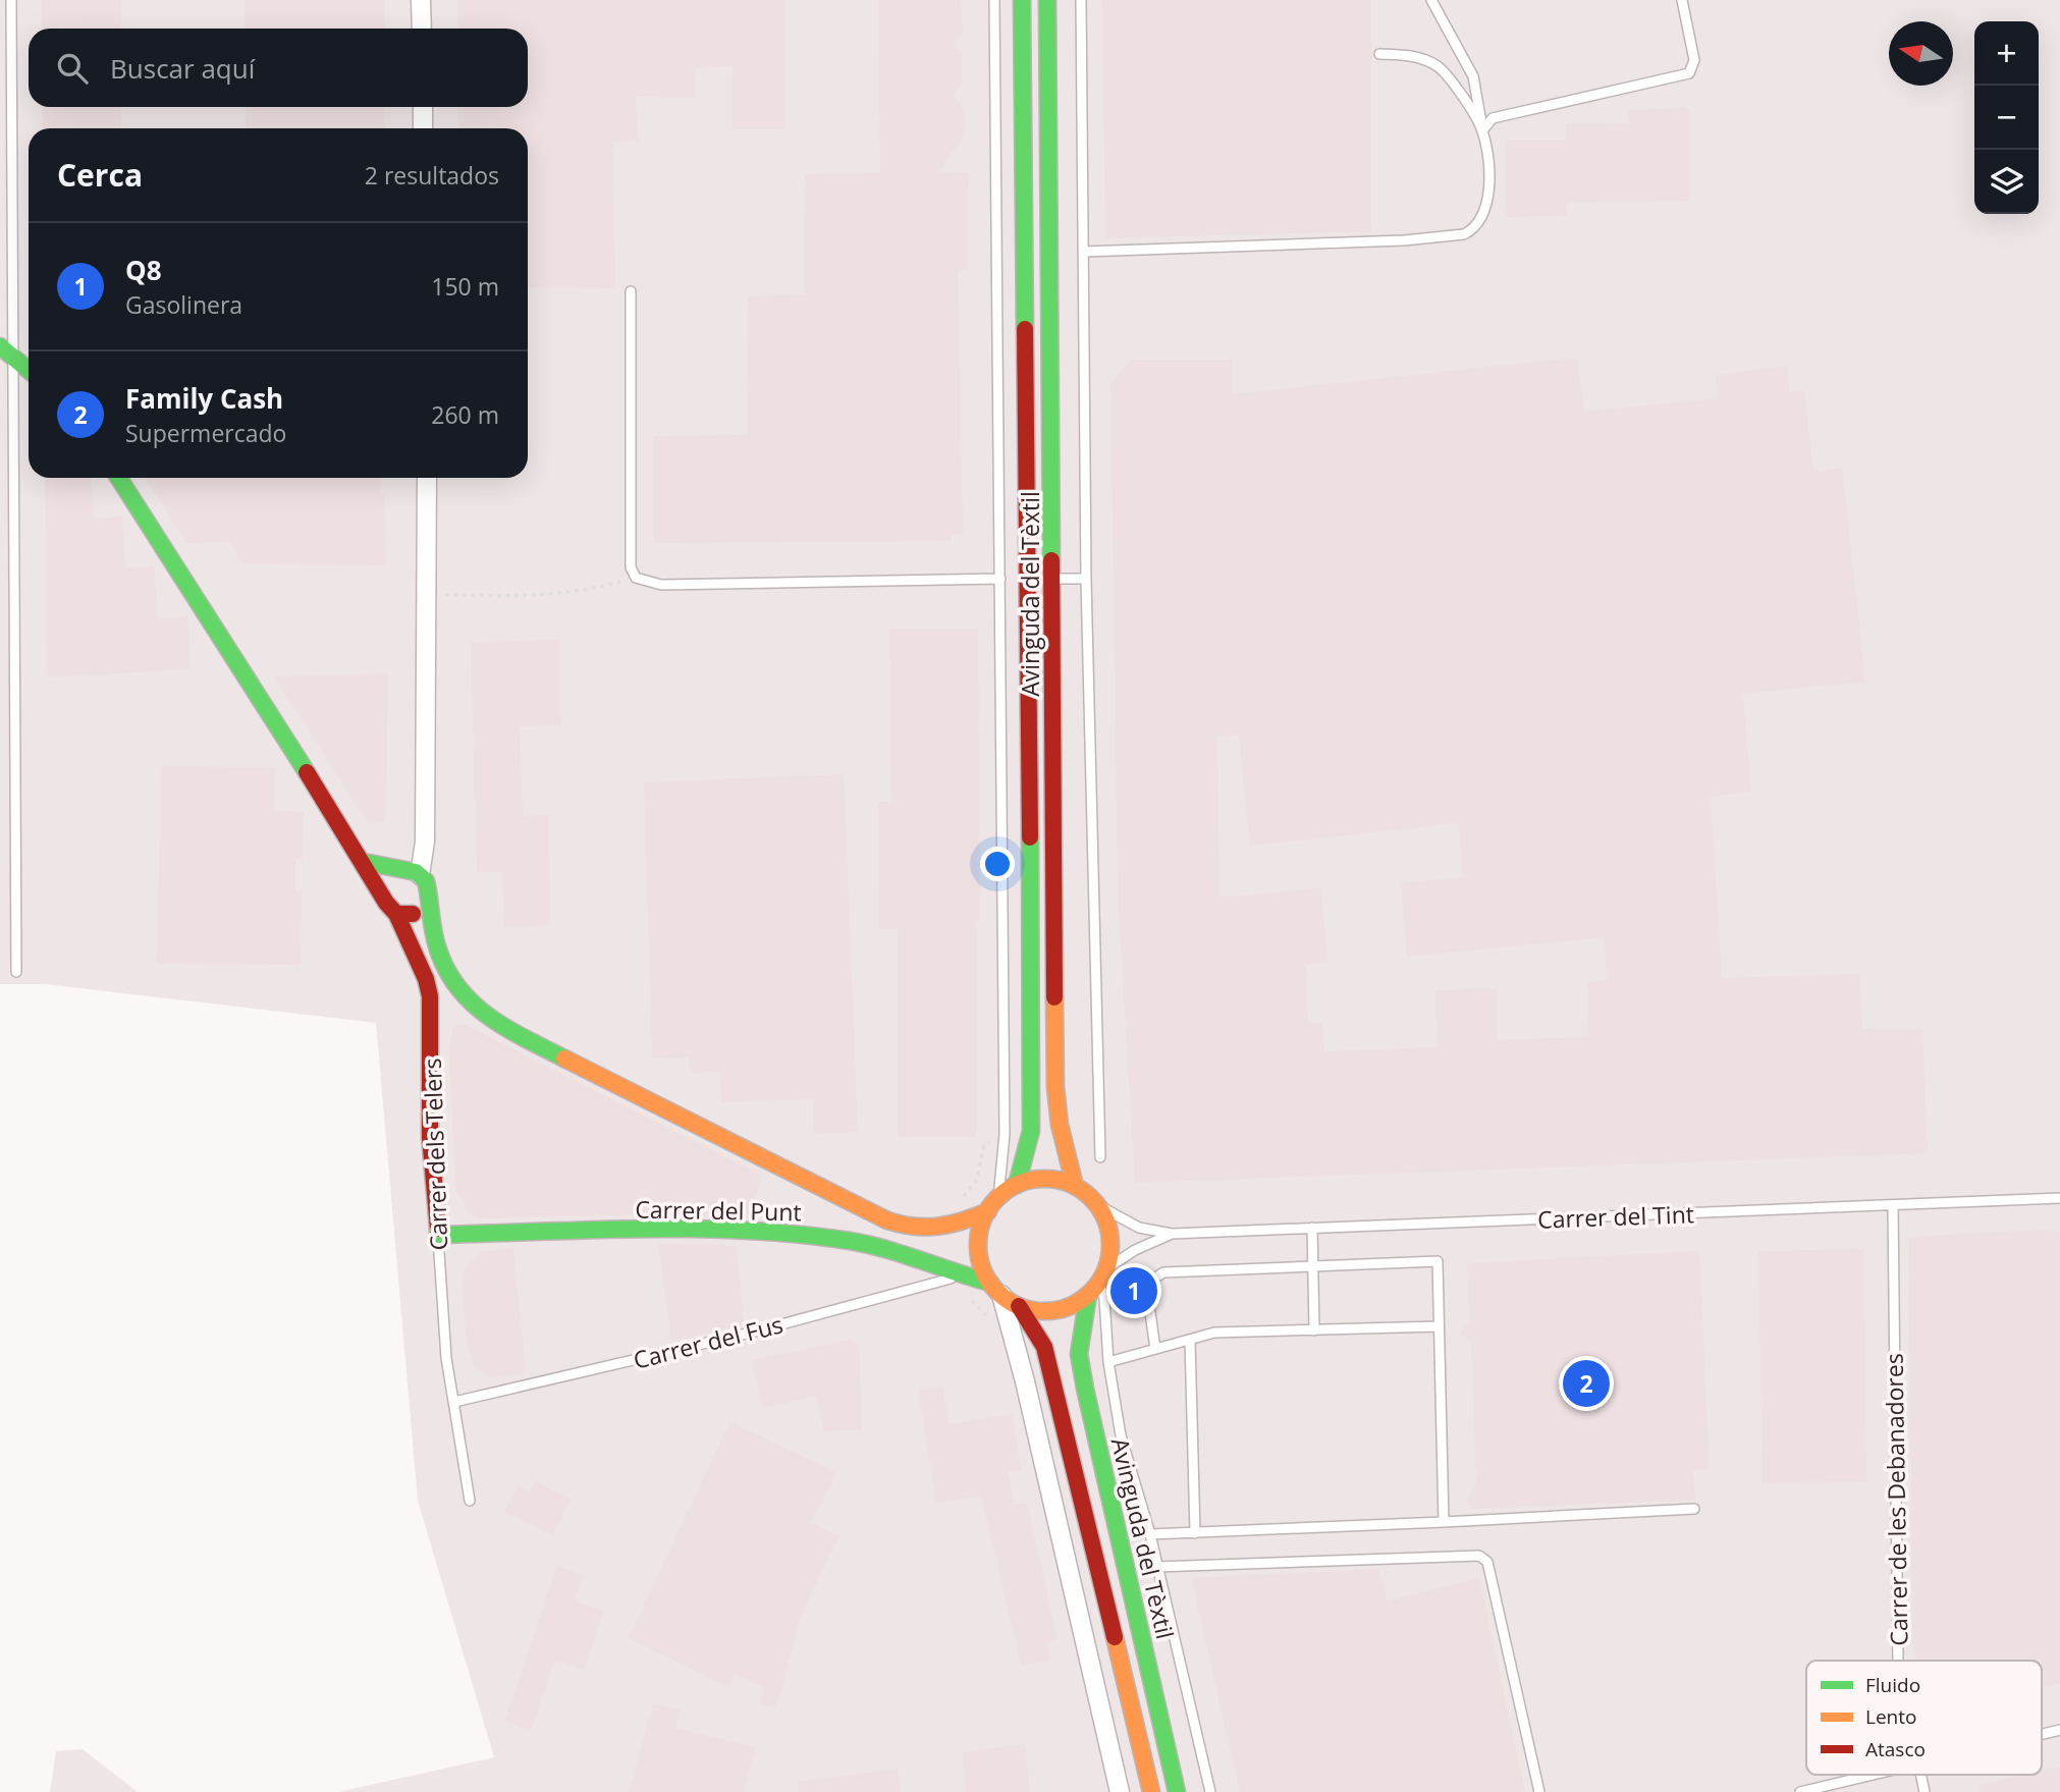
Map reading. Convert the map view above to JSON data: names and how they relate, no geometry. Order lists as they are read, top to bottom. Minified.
{"streets":{"street":["Avinguda del Tèxtil","Carrer dels Telers","Carrer del Punt"],"lane":["Carrer del Tint","Carrer del Fus","Carrer de les Debanadores"]},"crossings":[["Avinguda del Tèxtil","Carrer del Punt"],["Carrer dels Telers","Carrer del Punt"],["Carrer dels Telers","Carrer del Fus"],["Carrer del Punt","Carrer del Fus"],["Carrer del Tint","Carrer de les Debanadores"]],"legend":["Fluido","Lento","Atasco"],"north":"left","page":{"map_buttons":["+","−"],"search":"Buscar aquí","heading":["Cerca","2 resultados"],"list":[{"mark":"1","name":"Q8","note":"Gasolinera","value":"150 m"},{"mark":"2","name":"Family Cash","note":"Supermercado","value":"260 m"}],"pins":["1","2"]}}
